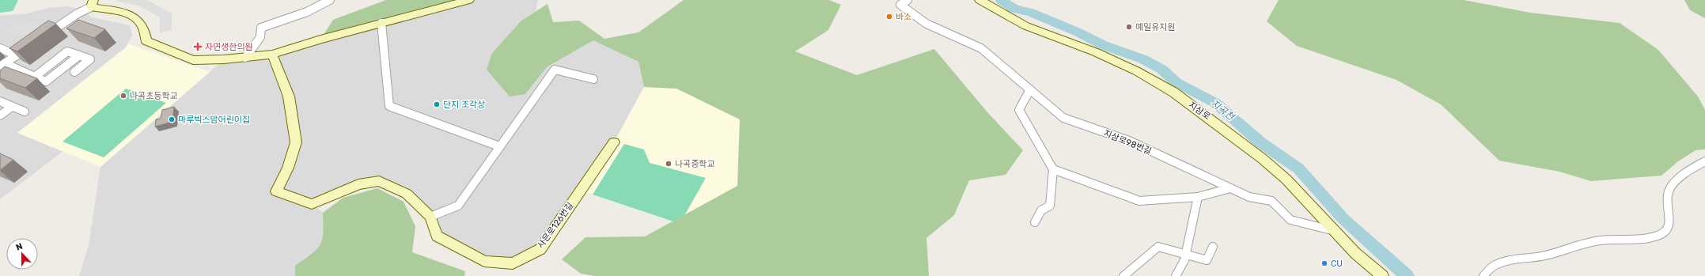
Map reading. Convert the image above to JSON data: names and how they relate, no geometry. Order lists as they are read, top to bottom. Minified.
{"streets":{"street":["지삼로","지삼로98번길","사은로126번길"]},"crossings":[["지삼로","지삼로98번길"]],"water":["지곡천"],"places":{"other":["바소","예일유치원","나곡초등학교","단지 조각상","마루빅스맘어린이집","나곡중학교","CU"],"health":["자연생한의원"]},"north":"top"}
